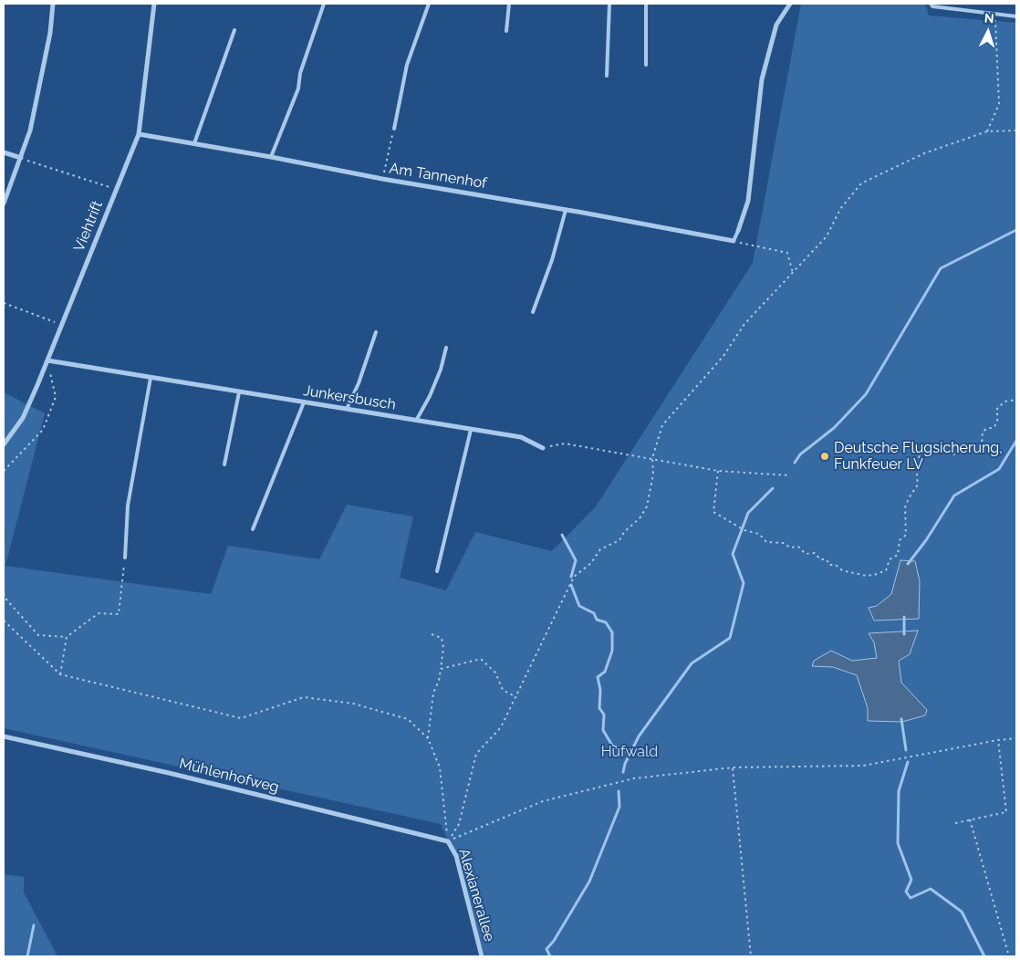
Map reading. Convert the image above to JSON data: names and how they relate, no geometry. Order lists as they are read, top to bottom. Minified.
{"streets":{"street":["Am Tannenhof","Viehtrift","Junkersbusch","Mühlenhofweg","Alexianerallee"]},"crossings":[["Am Tannenhof","Viehtrift"],["Viehtrift","Junkersbusch"],["Mühlenhofweg","Alexianerallee"]],"parks":["Hufwald"],"places":["Deutsche Flugsicherung, Funkfeuer LV"],"north":"top"}
